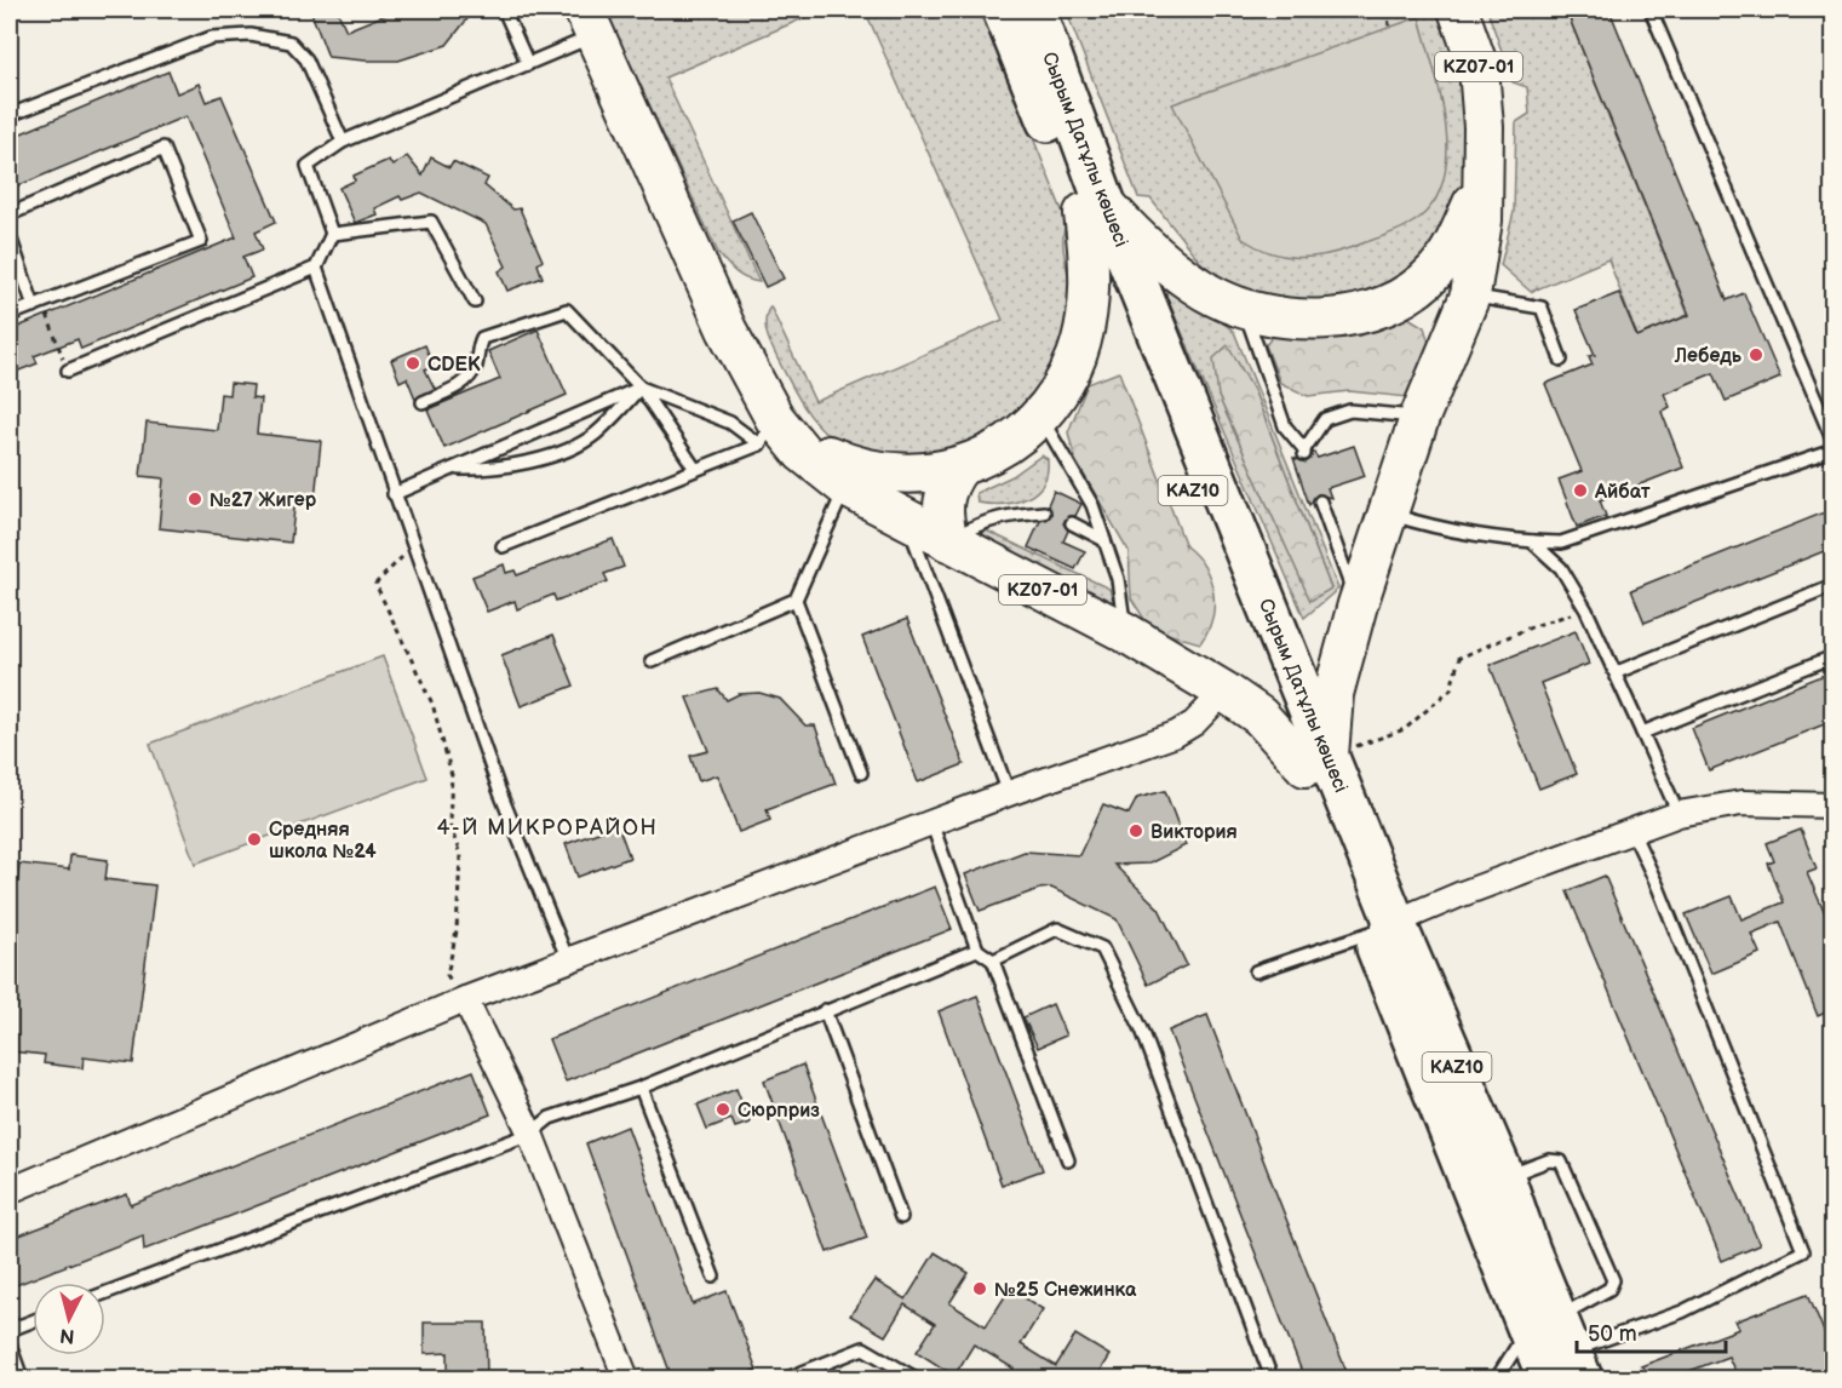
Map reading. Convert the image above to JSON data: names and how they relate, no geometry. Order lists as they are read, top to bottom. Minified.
{"streets":{"highway":["Сырым Датұлы көшесі","KAZ10"],"main road":["KZ07-01"]},"crossings":[["KZ07-01","Сырым Датұлы көшесі"]],"districts":["4-Й МИКРОРАЙОН"],"places":["Лебедь","CDEK","Айбат","№27 Жигер","Виктория","Средняя школа №24","Сюрприз","№25 Снежинка"],"scale_bar":"50 m","north":"bottom"}
